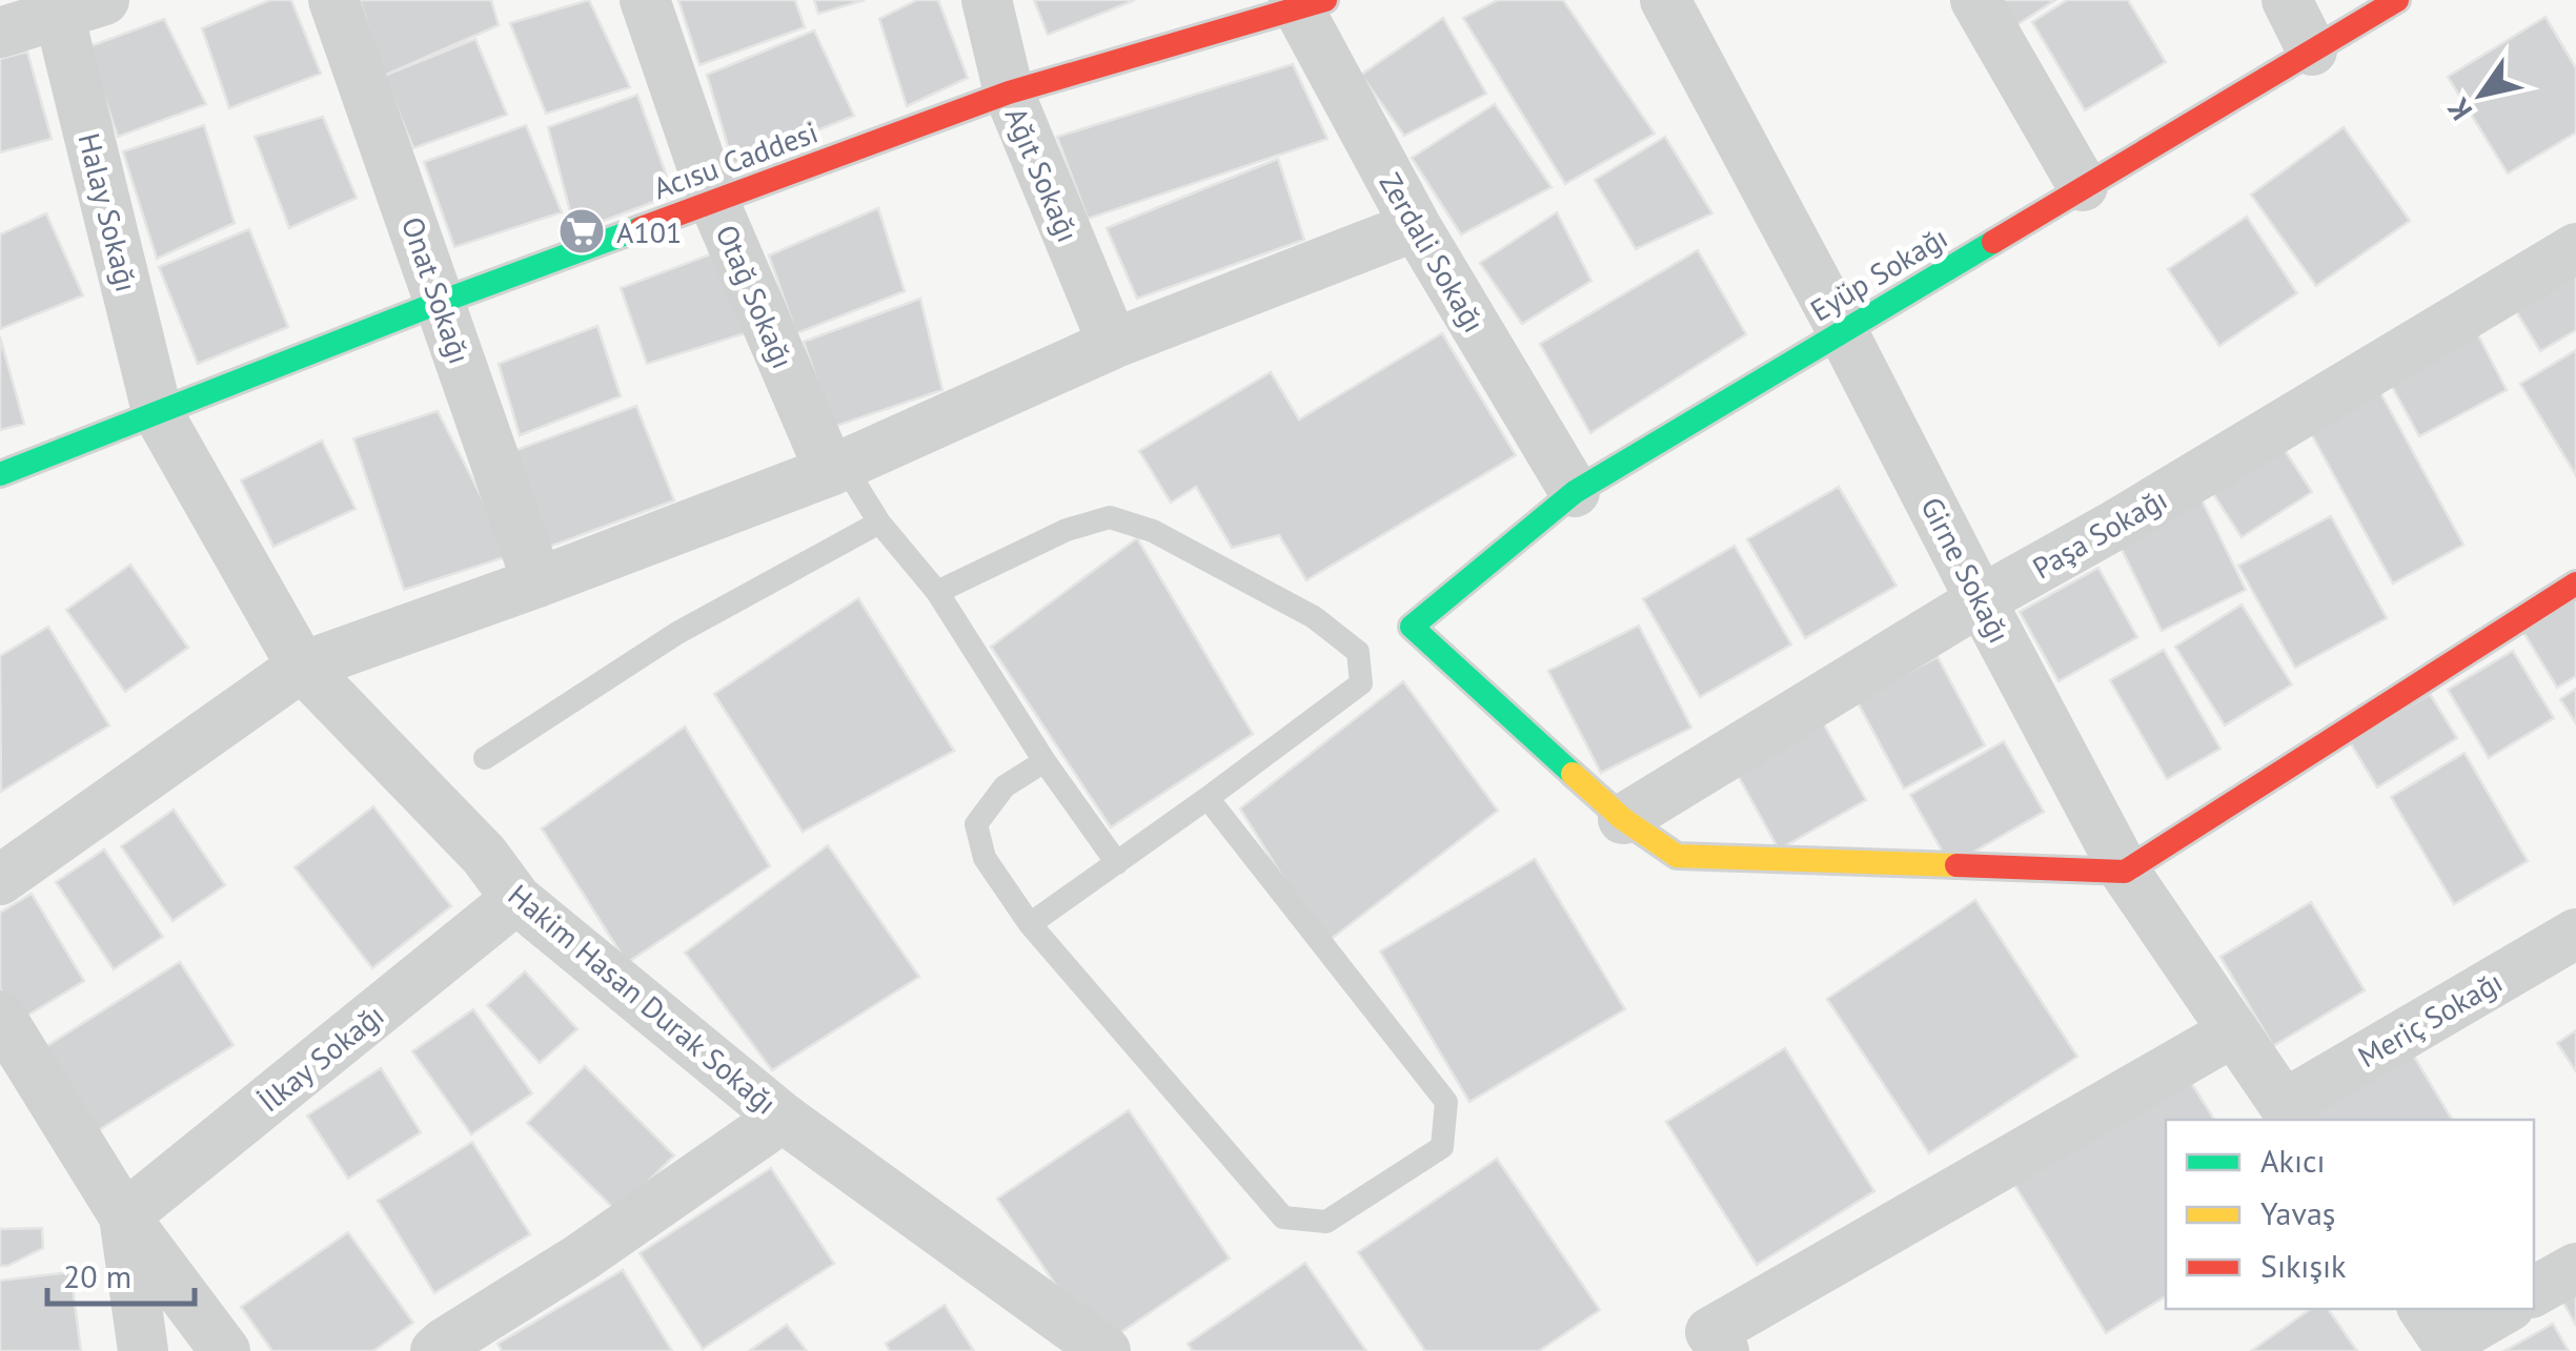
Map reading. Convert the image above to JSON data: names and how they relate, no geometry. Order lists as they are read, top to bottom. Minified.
{"streets":{"street":["Acısu Caddesi","Ağıt Sokağı","Halay Sokağı","Zerdali Sokağı","Eyüp Sokağı","Onat Sokağı","Otağ Sokağı","Paşa Sokağı","Girne Sokağı","Hakim Hasan Durak Sokağı","Meriç Sokağı","İlkay Sokağı"]},"crossings":[["Acısu Caddesi","Ağıt Sokağı"],["Acısu Caddesi","Halay Sokağı"],["Acısu Caddesi","Zerdali Sokağı"],["Acısu Caddesi","Onat Sokağı"],["Acısu Caddesi","Otağ Sokağı"],["Acısu Caddesi","Hakim Hasan Durak Sokağı"],["Halay Sokağı","Hakim Hasan Durak Sokağı"],["Zerdali Sokağı","Eyüp Sokağı"],["Eyüp Sokağı","Paşa Sokağı"],["Eyüp Sokağı","Girne Sokağı"],["Paşa Sokağı","Girne Sokağı"],["Girne Sokağı","Meriç Sokağı"],["Hakim Hasan Durak Sokağı","İlkay Sokağı"]],"places":{"supermarket":["A101"]},"legend":["Akıcı","Yavaş","Sıkışık"],"scale_bar":"20 m","north":"bottom left"}
